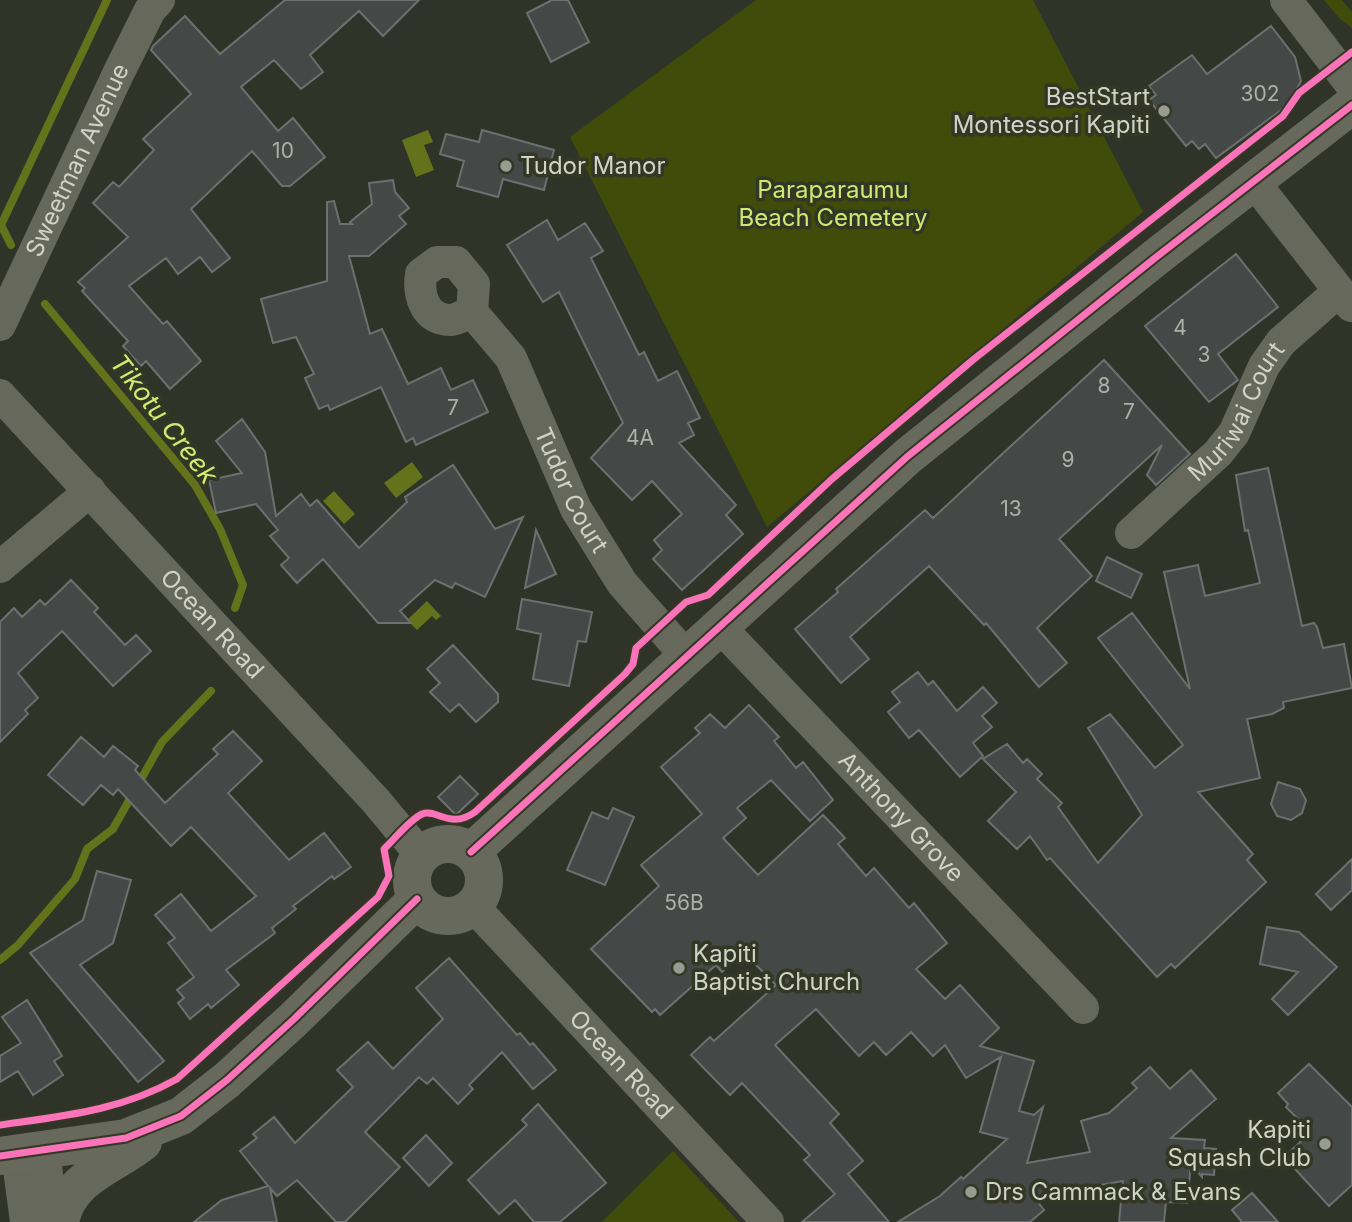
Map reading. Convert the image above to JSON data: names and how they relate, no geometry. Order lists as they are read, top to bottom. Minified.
{"streets":{"street":["Sweetman Avenue","Muriwai Court","Tudor Court","Ocean Road","Anthony Grove"]},"water":["Tikotu Creek"],"parks":["Paraparaumu Beach Cemetery"],"places":["BestStart Montessori Kapiti","Tudor Manor","Kapiti Baptist Church","Kapiti Squash Club","Drs Cammack & Evans"],"house_numbers":["302","10","4","3","8","7","7","4A","9","13","56B"]}
